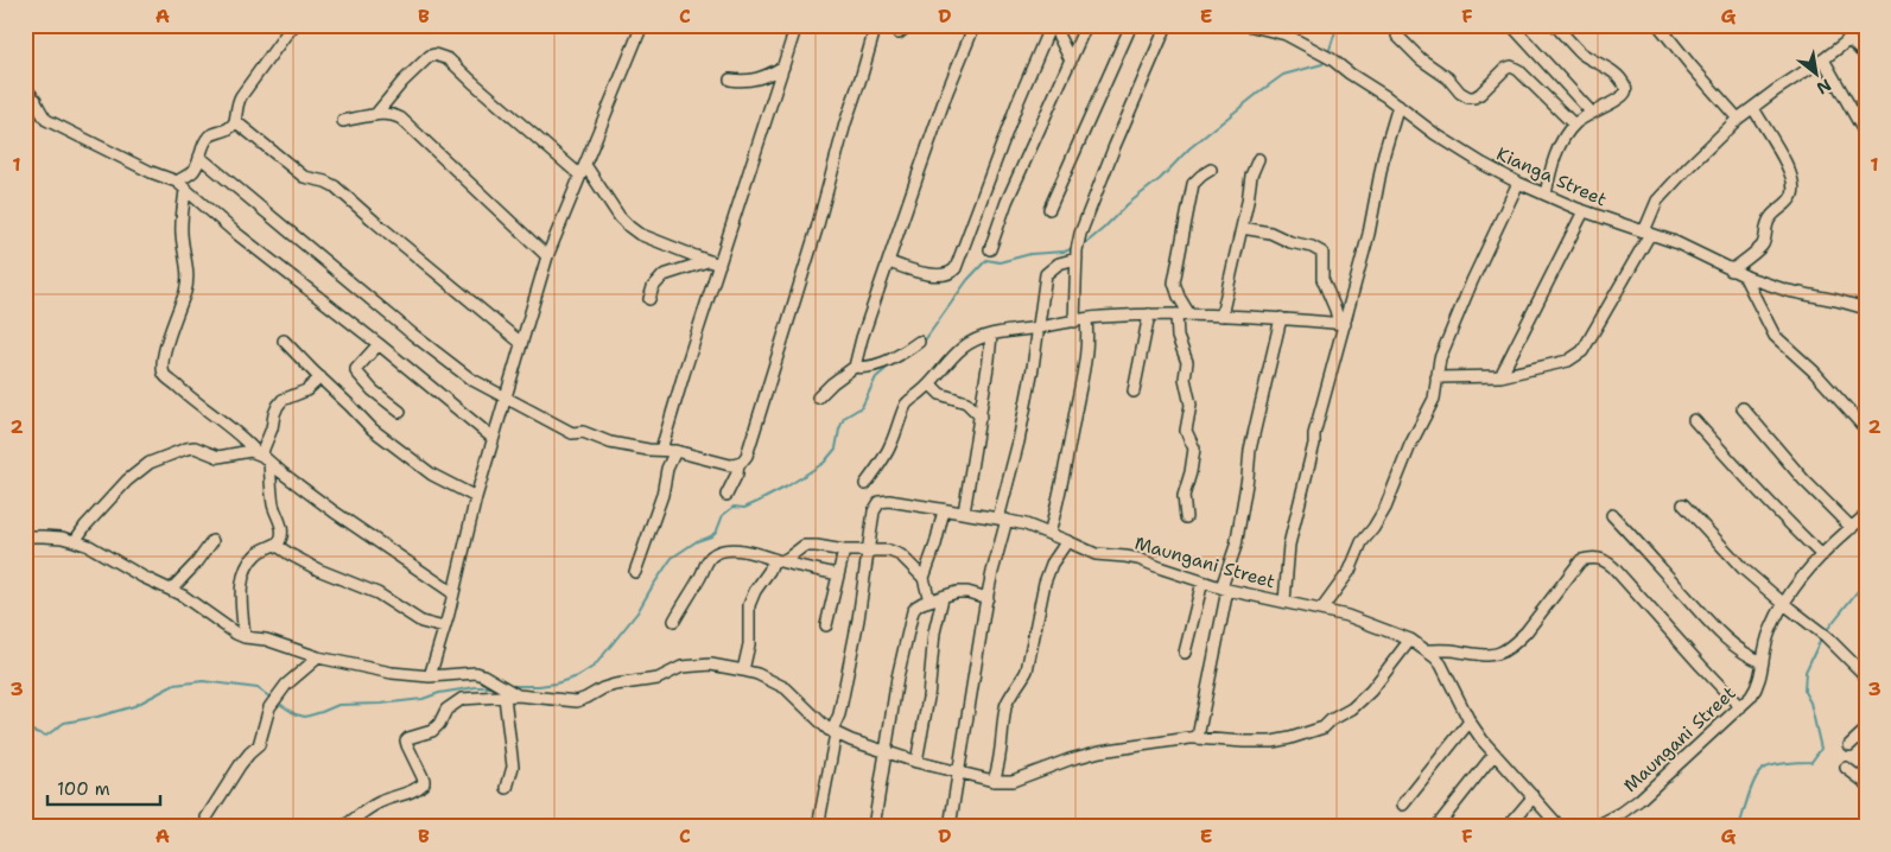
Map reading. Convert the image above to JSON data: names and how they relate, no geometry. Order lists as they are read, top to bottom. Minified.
{"streets":{"street":["Kianga Street","Maungani Street"]},"scale_bar":"100 m","north":"bottom right","grid":{"columns":["A","B","C","D","E","F","G"],"rows":["1","2","3"]}}
